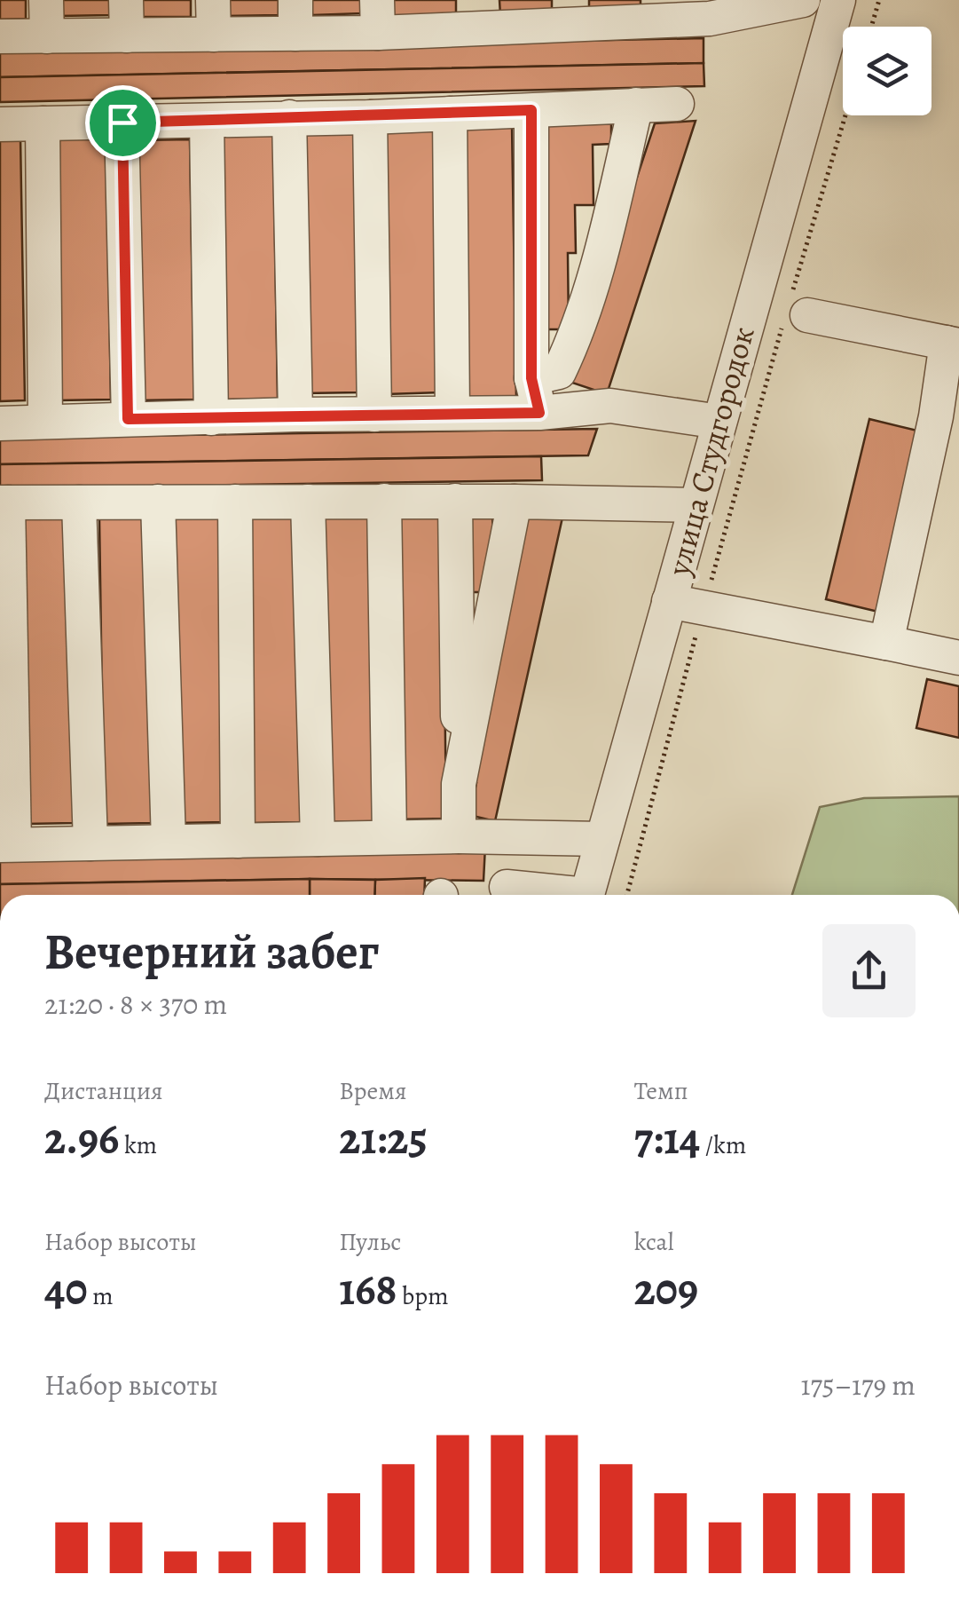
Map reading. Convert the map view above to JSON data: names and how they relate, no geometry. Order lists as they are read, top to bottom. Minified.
{"streets":{"street":["улица Студгородок"]},"page":{"heading":["Вечерний забег","21:20 · 8 × 370 m"],"stats":[["Дистанция","2.96 km"],["Время","21:25"],["Темп","7:14 /km"],["Набор высоты","40 m"],["Пульс","168 bpm"],["kcal","209"]],"chart":["Набор высоты","175–179 m"]}}
